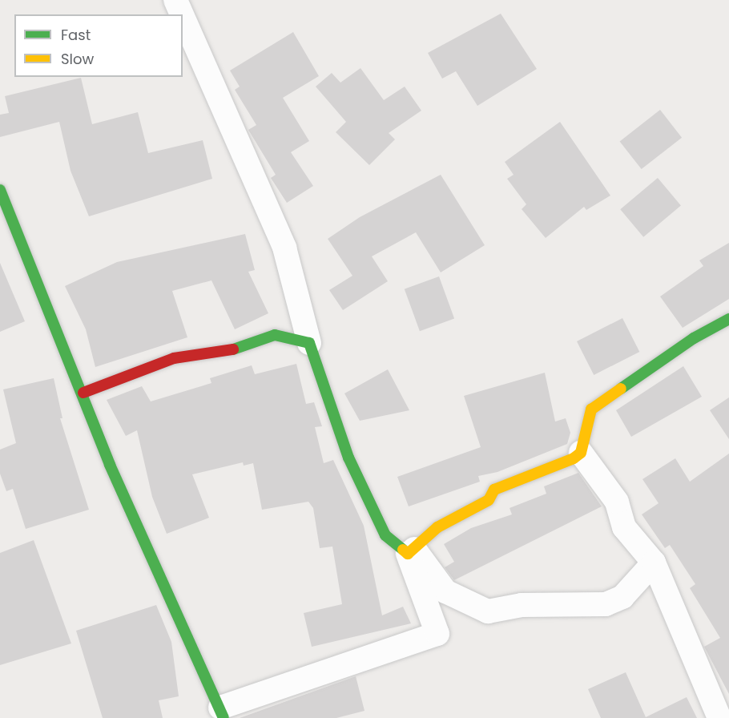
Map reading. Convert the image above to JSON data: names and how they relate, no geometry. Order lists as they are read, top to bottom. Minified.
{"legend":["Fast","Slow"]}
